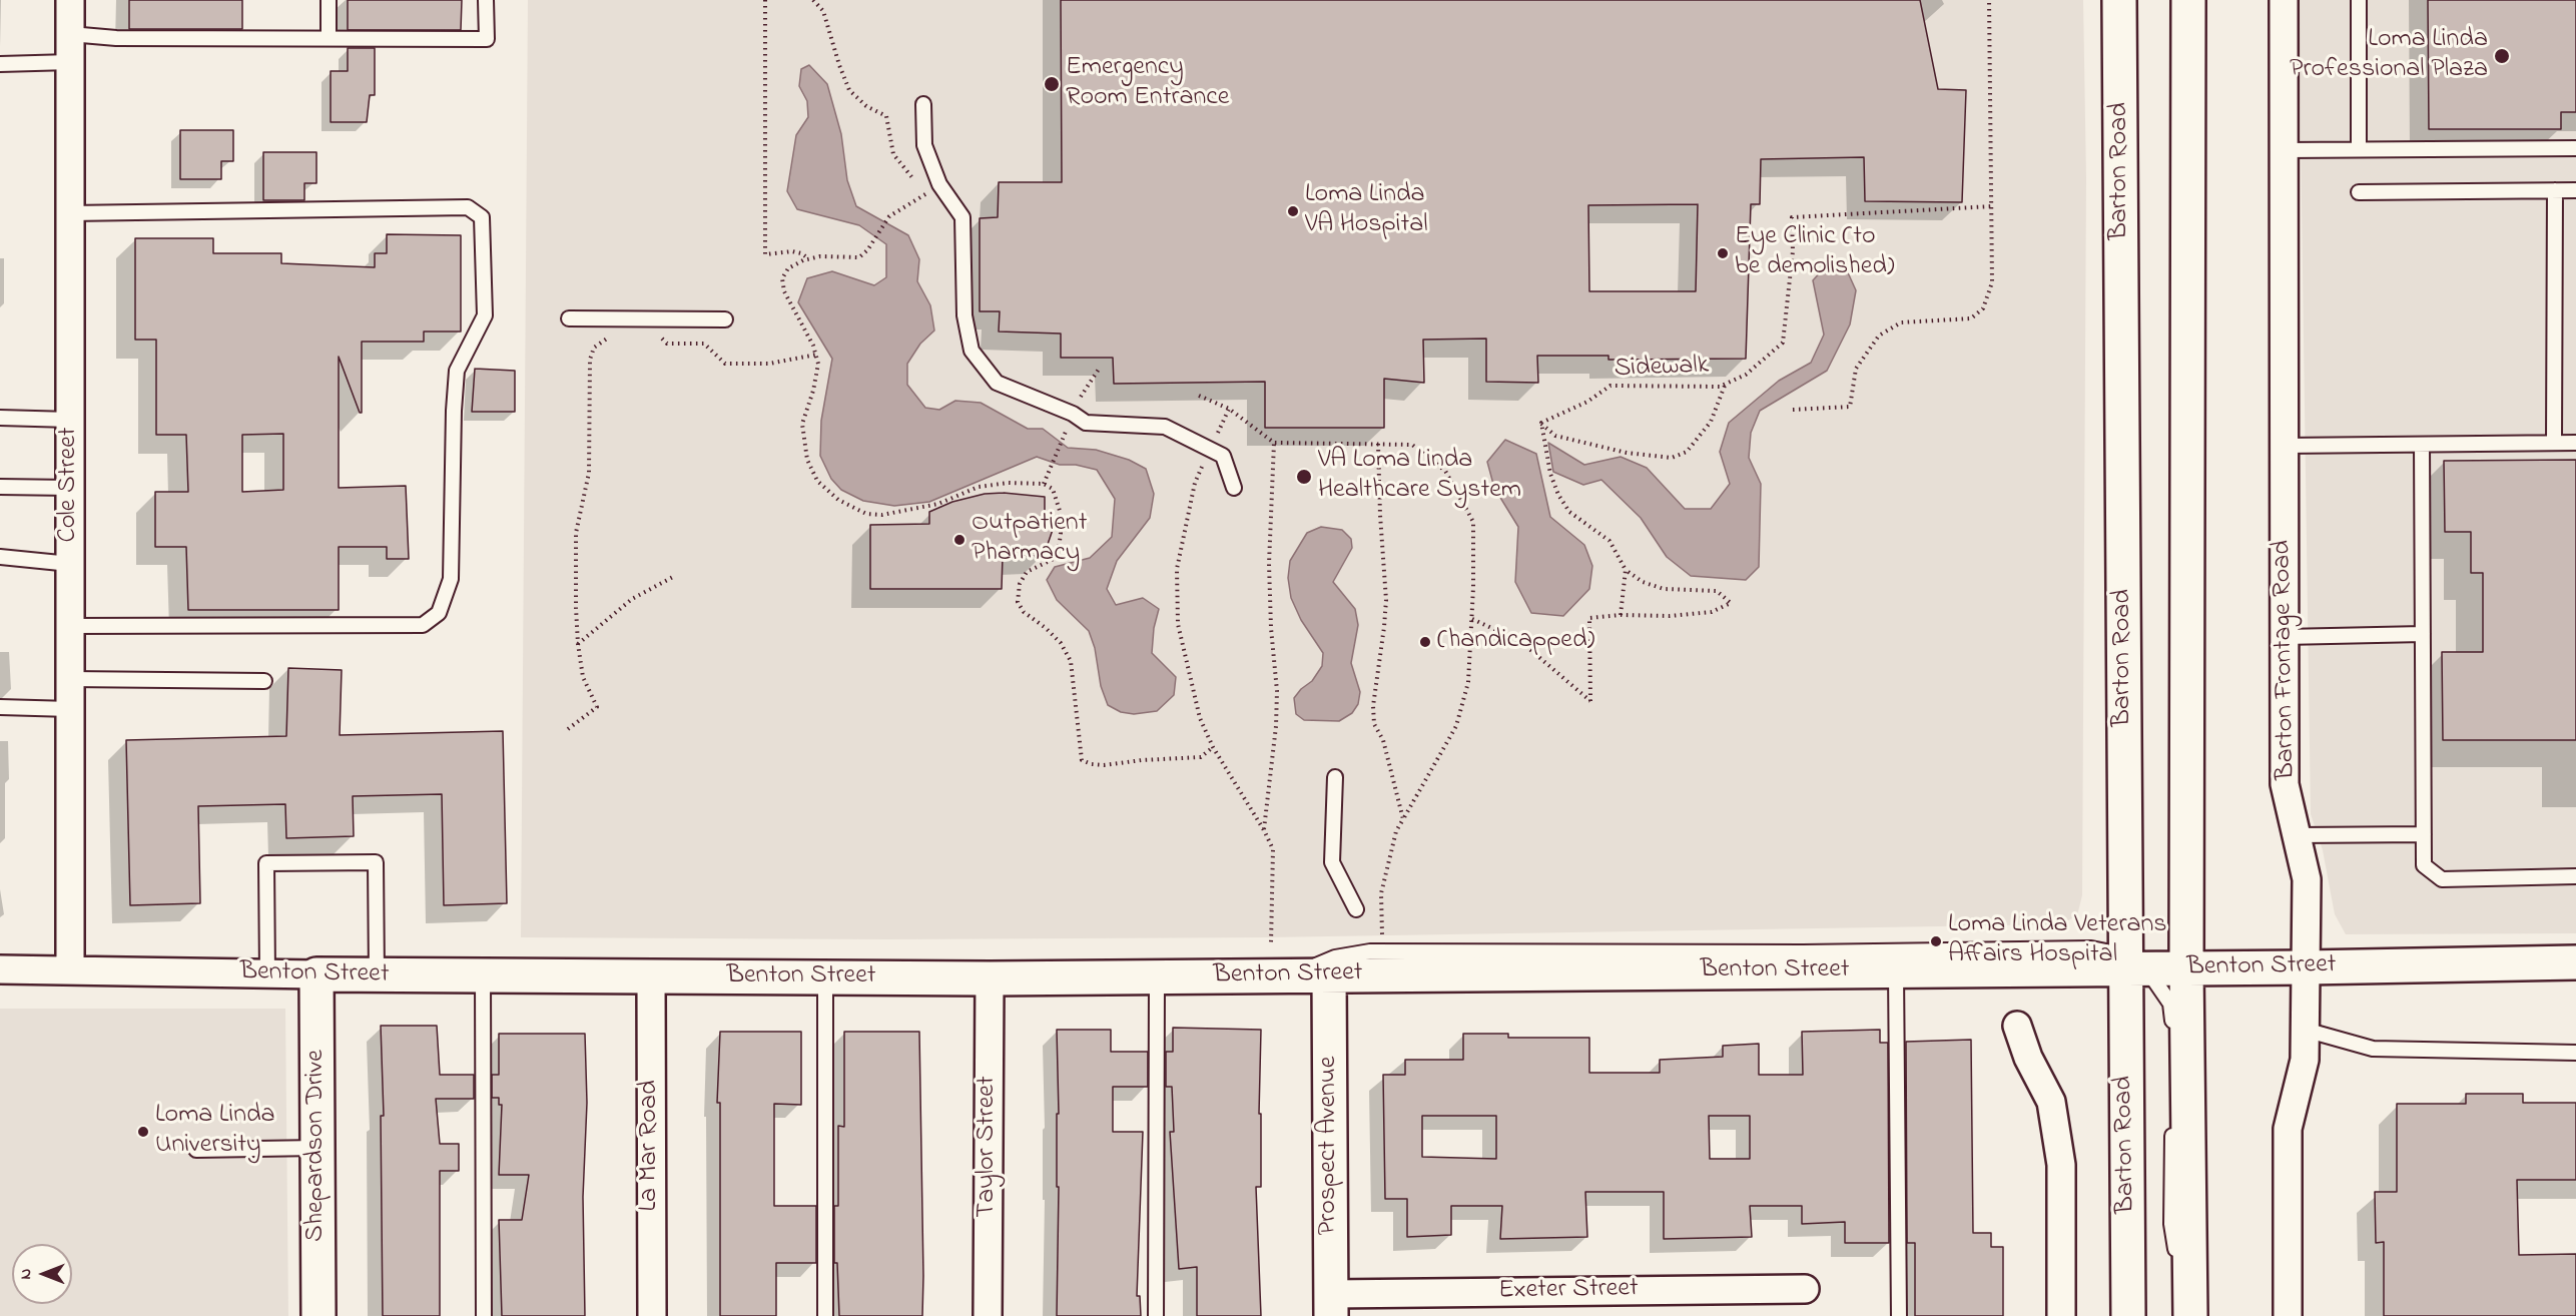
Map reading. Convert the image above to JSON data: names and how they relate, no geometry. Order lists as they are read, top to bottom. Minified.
{"streets":{"street":["Barton Road","Cole Street","Barton Frontage Road","Benton Street","Shepardson Drive","La Mar Road","Prospect Avenue","Taylor Street","Exeter Street"],"path":["Sidewalk"]},"crossings":[["Barton Road","Benton Street"],["Cole Street","Benton Street"],["Barton Frontage Road","Benton Street"],["Benton Street","Shepardson Drive"],["Benton Street","La Mar Road"],["Benton Street","Prospect Avenue"],["Benton Street","Taylor Street"],["Prospect Avenue","Exeter Street"]],"places":["Loma Linda Professional Plaza","Emergency Room Entrance","Loma Linda VA Hospital","Eye Clinic (to be demolished)","VA Loma Linda Healthcare System","Outpatient Pharmacy","(handicapped)","Loma Linda Veterans Affairs Hospital","Loma Linda University"],"north":"left"}
